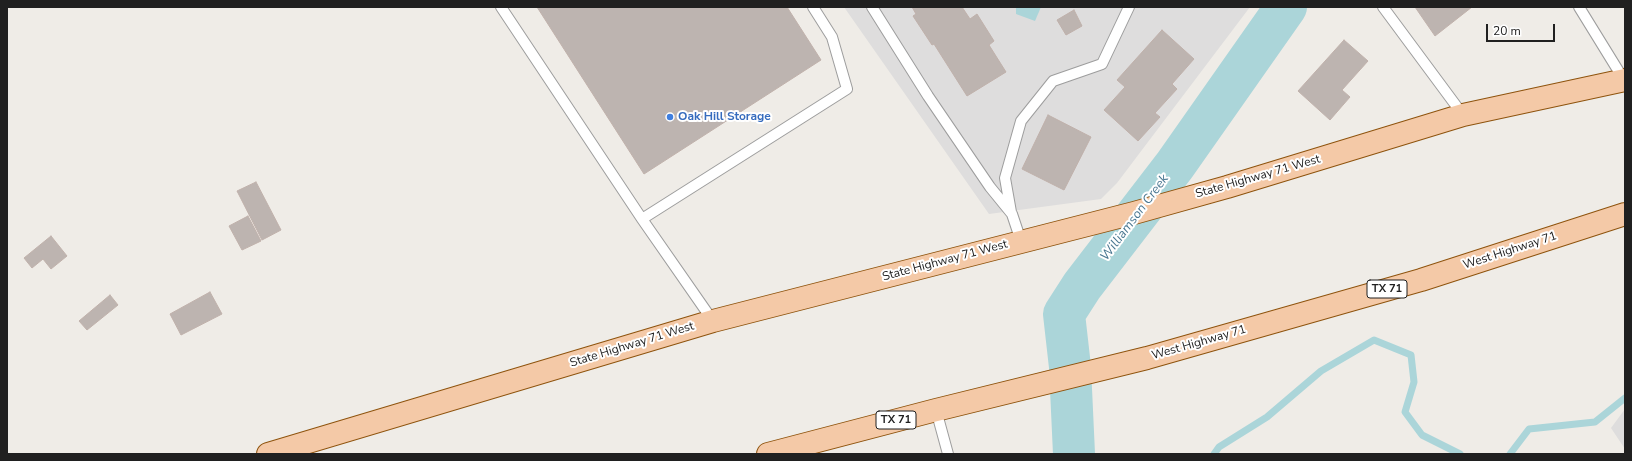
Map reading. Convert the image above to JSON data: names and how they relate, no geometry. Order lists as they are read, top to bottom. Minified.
{"streets":{"main road":["State Highway 71 West","West Highway 71","TX 71"]},"water":["Williamson Creek"],"places":["Oak Hill Storage"],"scale_bar":"20 m"}
